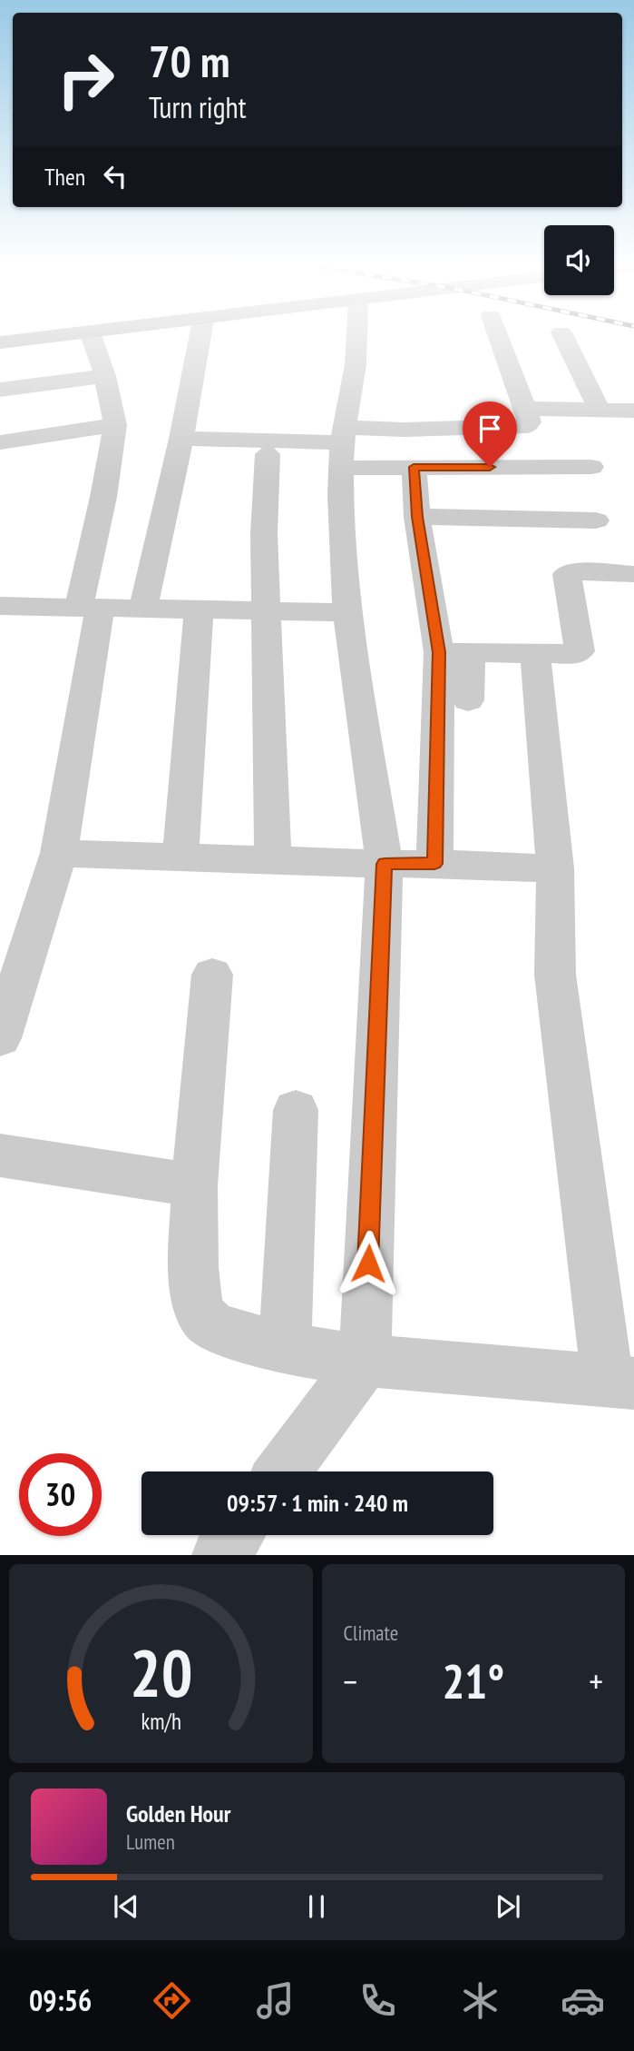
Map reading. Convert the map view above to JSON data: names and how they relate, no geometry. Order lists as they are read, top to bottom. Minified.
{"page":{"turn":["70 m","Turn right"],"then":"Then","limit":"30","trip":"09:57 · 1 min · 240 m","tile":"Climate","heat":["−","21°","+"],"song":["Golden Hour","Lumen"],"tabs":"09:56","gauge":["20","km/h"]}}
